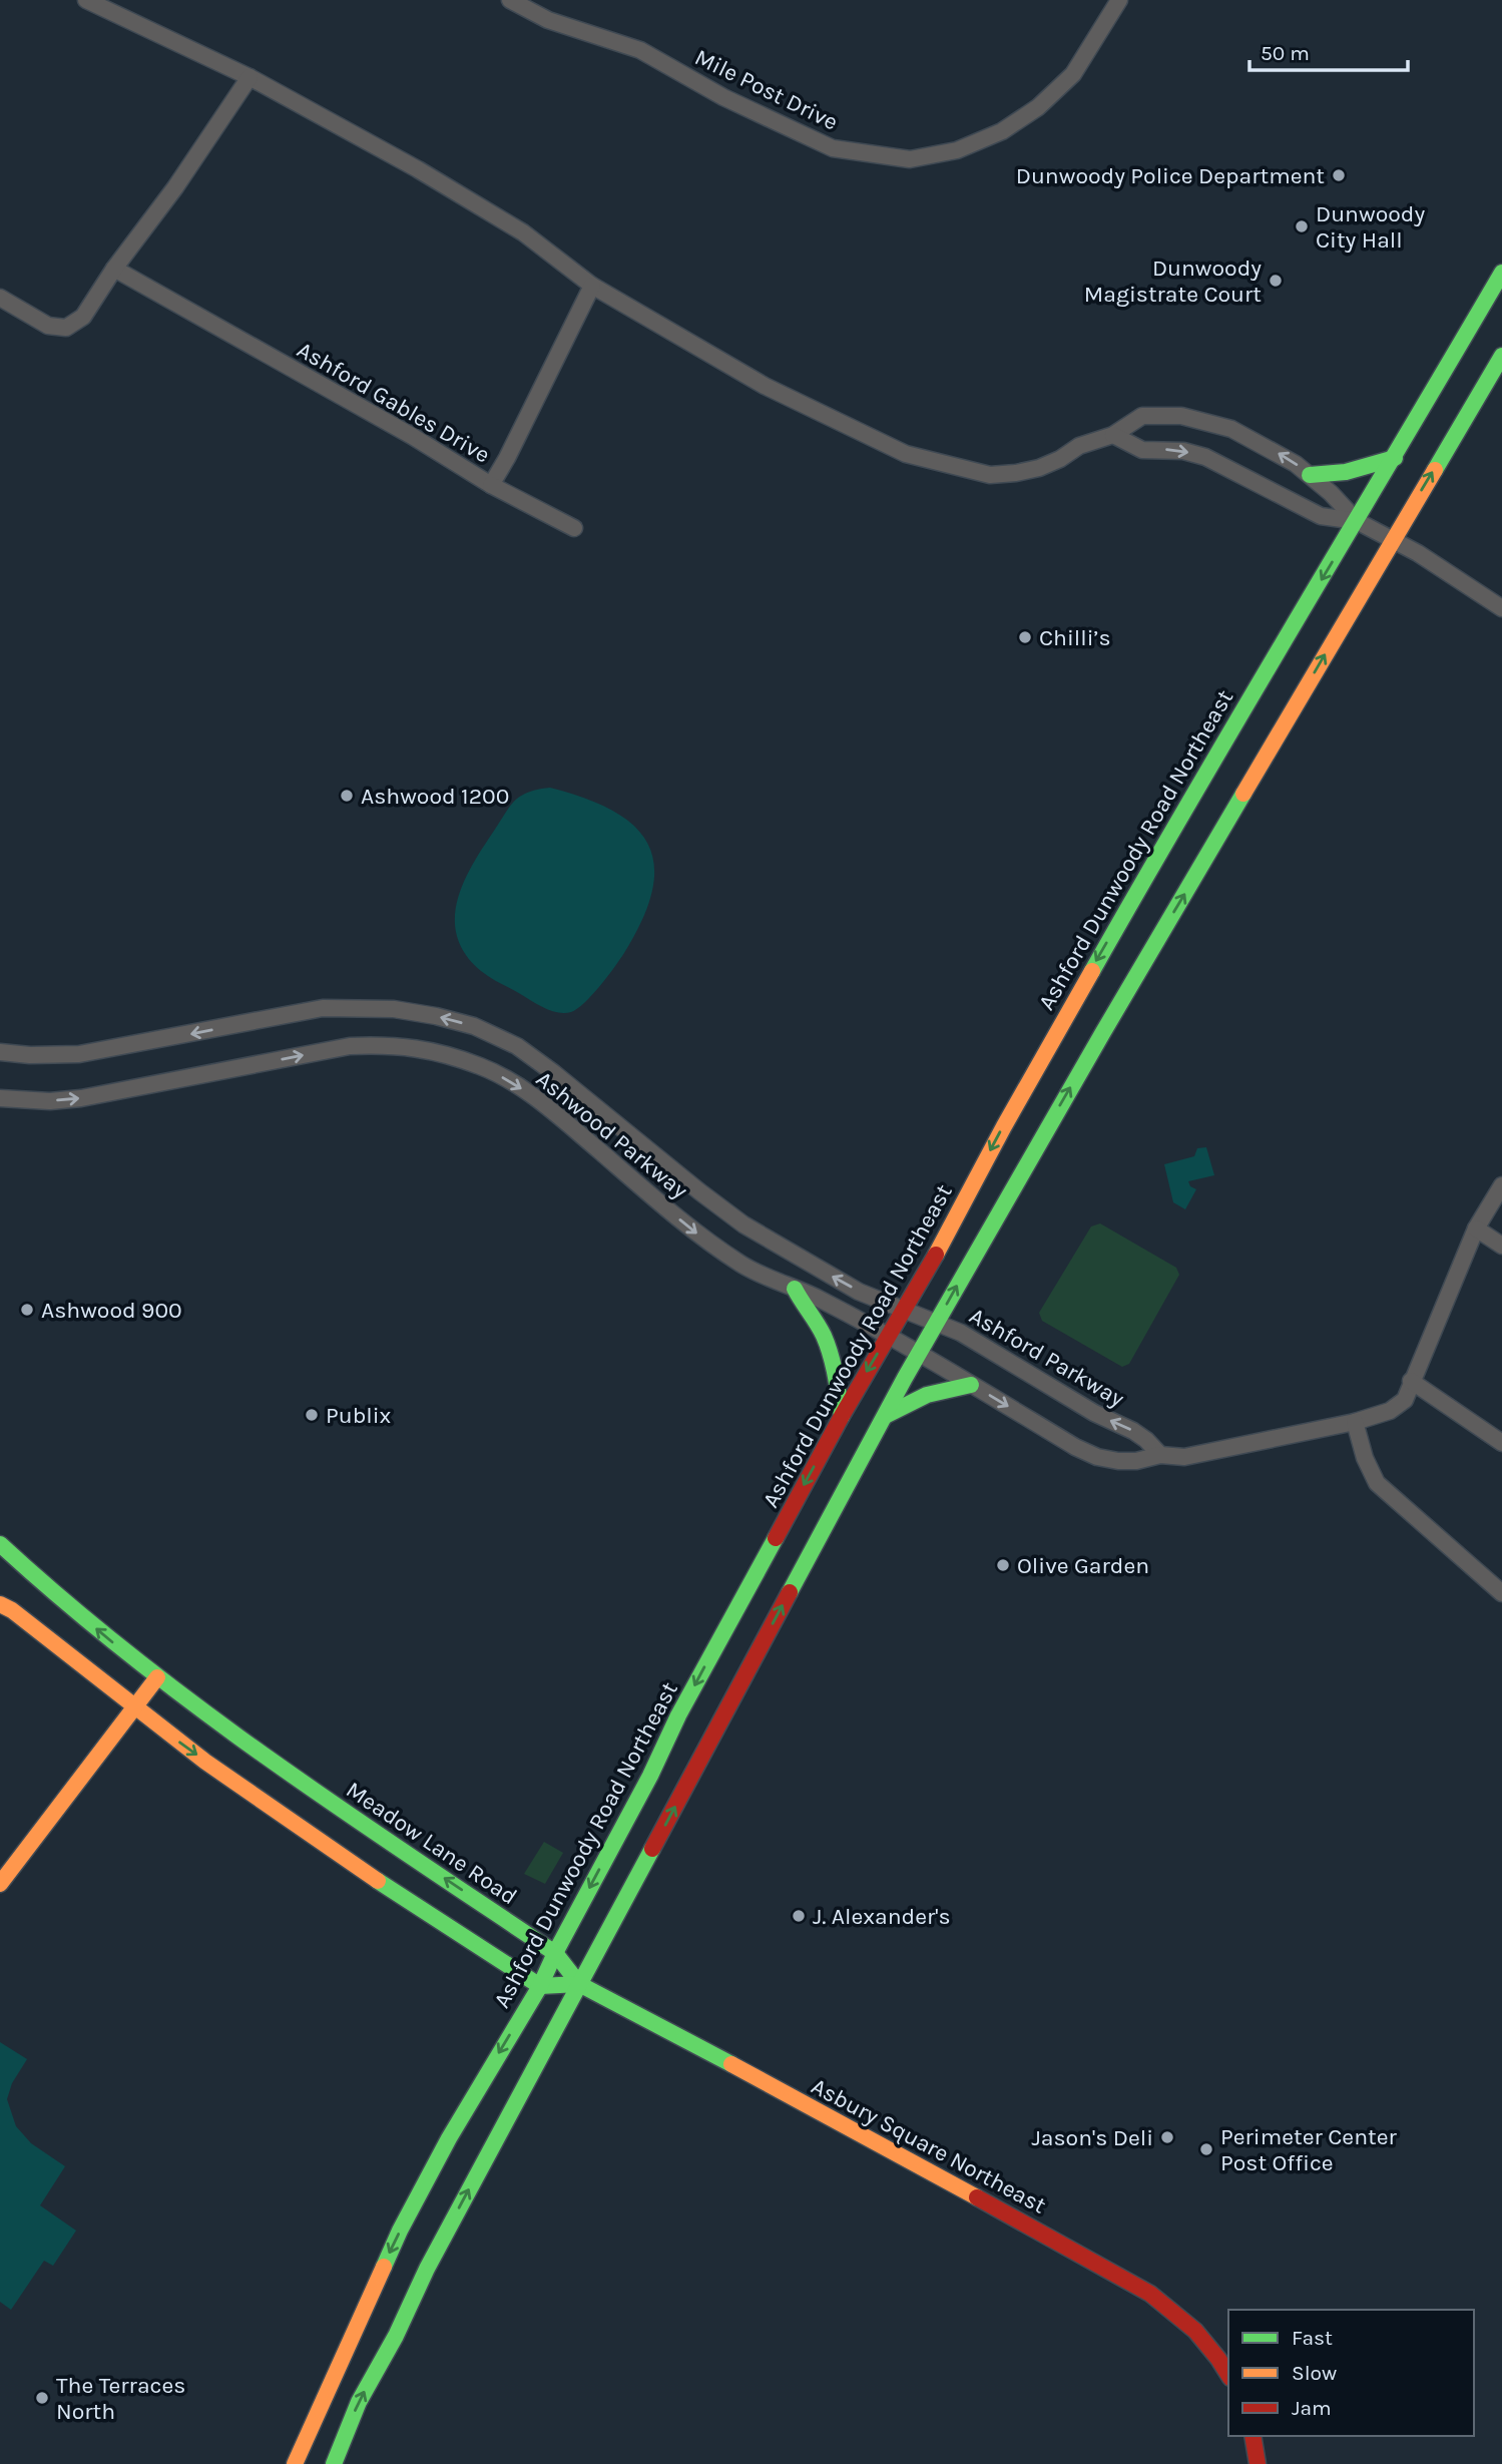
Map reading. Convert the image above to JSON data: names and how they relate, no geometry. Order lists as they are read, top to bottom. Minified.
{"streets":{"main road":["Ashford Dunwoody Road Northeast","Meadow Lane Road","Asbury Square Northeast"],"street":["Mile Post Drive","Ashford Gables Drive","Ashwood Parkway","Ashford Parkway"]},"crossings":[["Ashford Dunwoody Road Northeast","Ashwood Parkway"],["Ashford Dunwoody Road Northeast","Ashford Parkway"],["Ashford Dunwoody Road Northeast","Meadow Lane Road"],["Ashwood Parkway","Ashford Parkway"],["Meadow Lane Road","Asbury Square Northeast"]],"places":["Dunwoody Police Department","Dunwoody City Hall","Dunwoody Magistrate Court","Chilli’s","Ashwood 1200","Ashwood 900","Publix","Olive Garden","J. Alexander's","Jason's Deli","Perimeter Center Post Office","The Terraces North"],"legend":["Fast","Slow","Jam"],"scale_bar":"50 m"}
